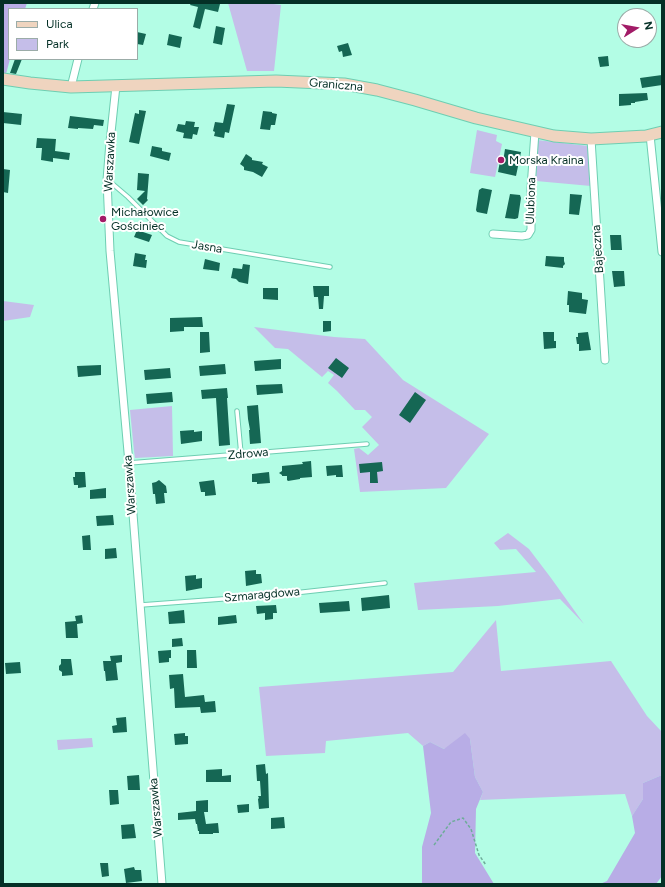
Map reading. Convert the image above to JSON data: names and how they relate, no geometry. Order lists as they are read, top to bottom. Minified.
{"streets":{"street":["Graniczna","Warszawka","Ulubiona","Bajeczna"],"lane":["Jasna","Zdrowa","Szmaragdowa"]},"crossings":[["Graniczna","Warszawka"],["Graniczna","Ulubiona"],["Graniczna","Bajeczna"],["Warszawka","Jasna"],["Warszawka","Zdrowa"],["Warszawka","Szmaragdowa"]],"places":["Morska Kraina","Michałowice Gościniec"],"legend":["Ulica","Park"],"north":"right"}
